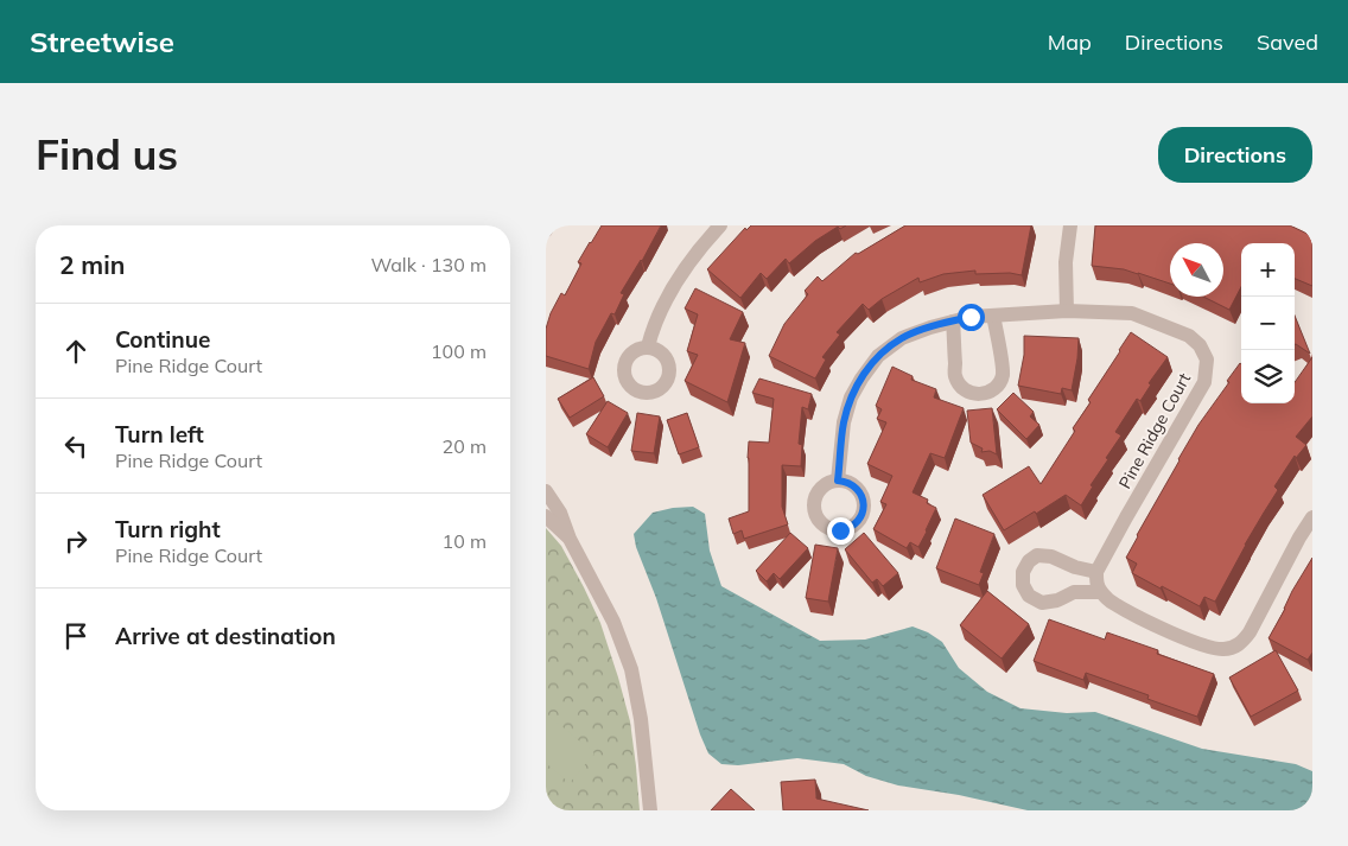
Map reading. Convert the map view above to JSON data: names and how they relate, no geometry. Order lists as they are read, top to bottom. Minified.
{"streets":{"street":["Pine Ridge Court"]},"north":"top left","page":{"header":"Streetwise","nav":["Map","Directions","Saved"],"buttons":"Directions","title":"Find us","heading":["2 min","Walk · 130 m"],"map_buttons":["+","−"],"list":[["Continue","Pine Ridge Court","100 m"],["Turn left","Pine Ridge Court","20 m"],["Turn right","Pine Ridge Court","10 m"],"Arrive at destination"]}}
